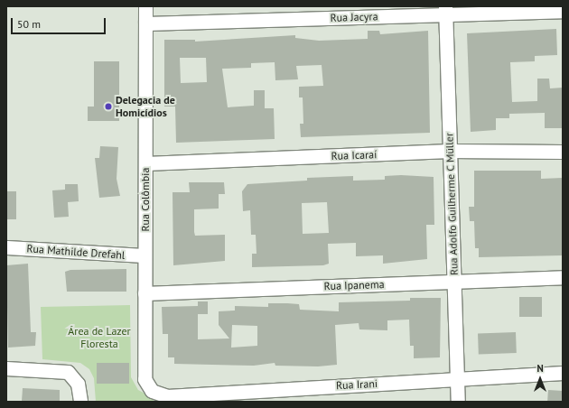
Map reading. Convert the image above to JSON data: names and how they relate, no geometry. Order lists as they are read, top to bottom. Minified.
{"streets":{"street":["Rua Jacyra","Rua Icaraí","Rua Colômbia","Rua Adolfo Guilherme C Müller","Rua Mathilde Drefahl","Rua Ipanema","Rua Irani"]},"crossings":[["Rua Jacyra","Rua Colômbia"],["Rua Jacyra","Rua Adolfo Guilherme C Müller"],["Rua Icaraí","Rua Colômbia"],["Rua Icaraí","Rua Adolfo Guilherme C Müller"],["Rua Colômbia","Rua Mathilde Drefahl"],["Rua Colômbia","Rua Ipanema"],["Rua Colômbia","Rua Irani"],["Rua Adolfo Guilherme C Müller","Rua Ipanema"],["Rua Adolfo Guilherme C Müller","Rua Irani"]],"parks":["Área de Lazer Floresta"],"places":["Delegacia de Homicídios"],"scale_bar":"50 m","north":"top"}
